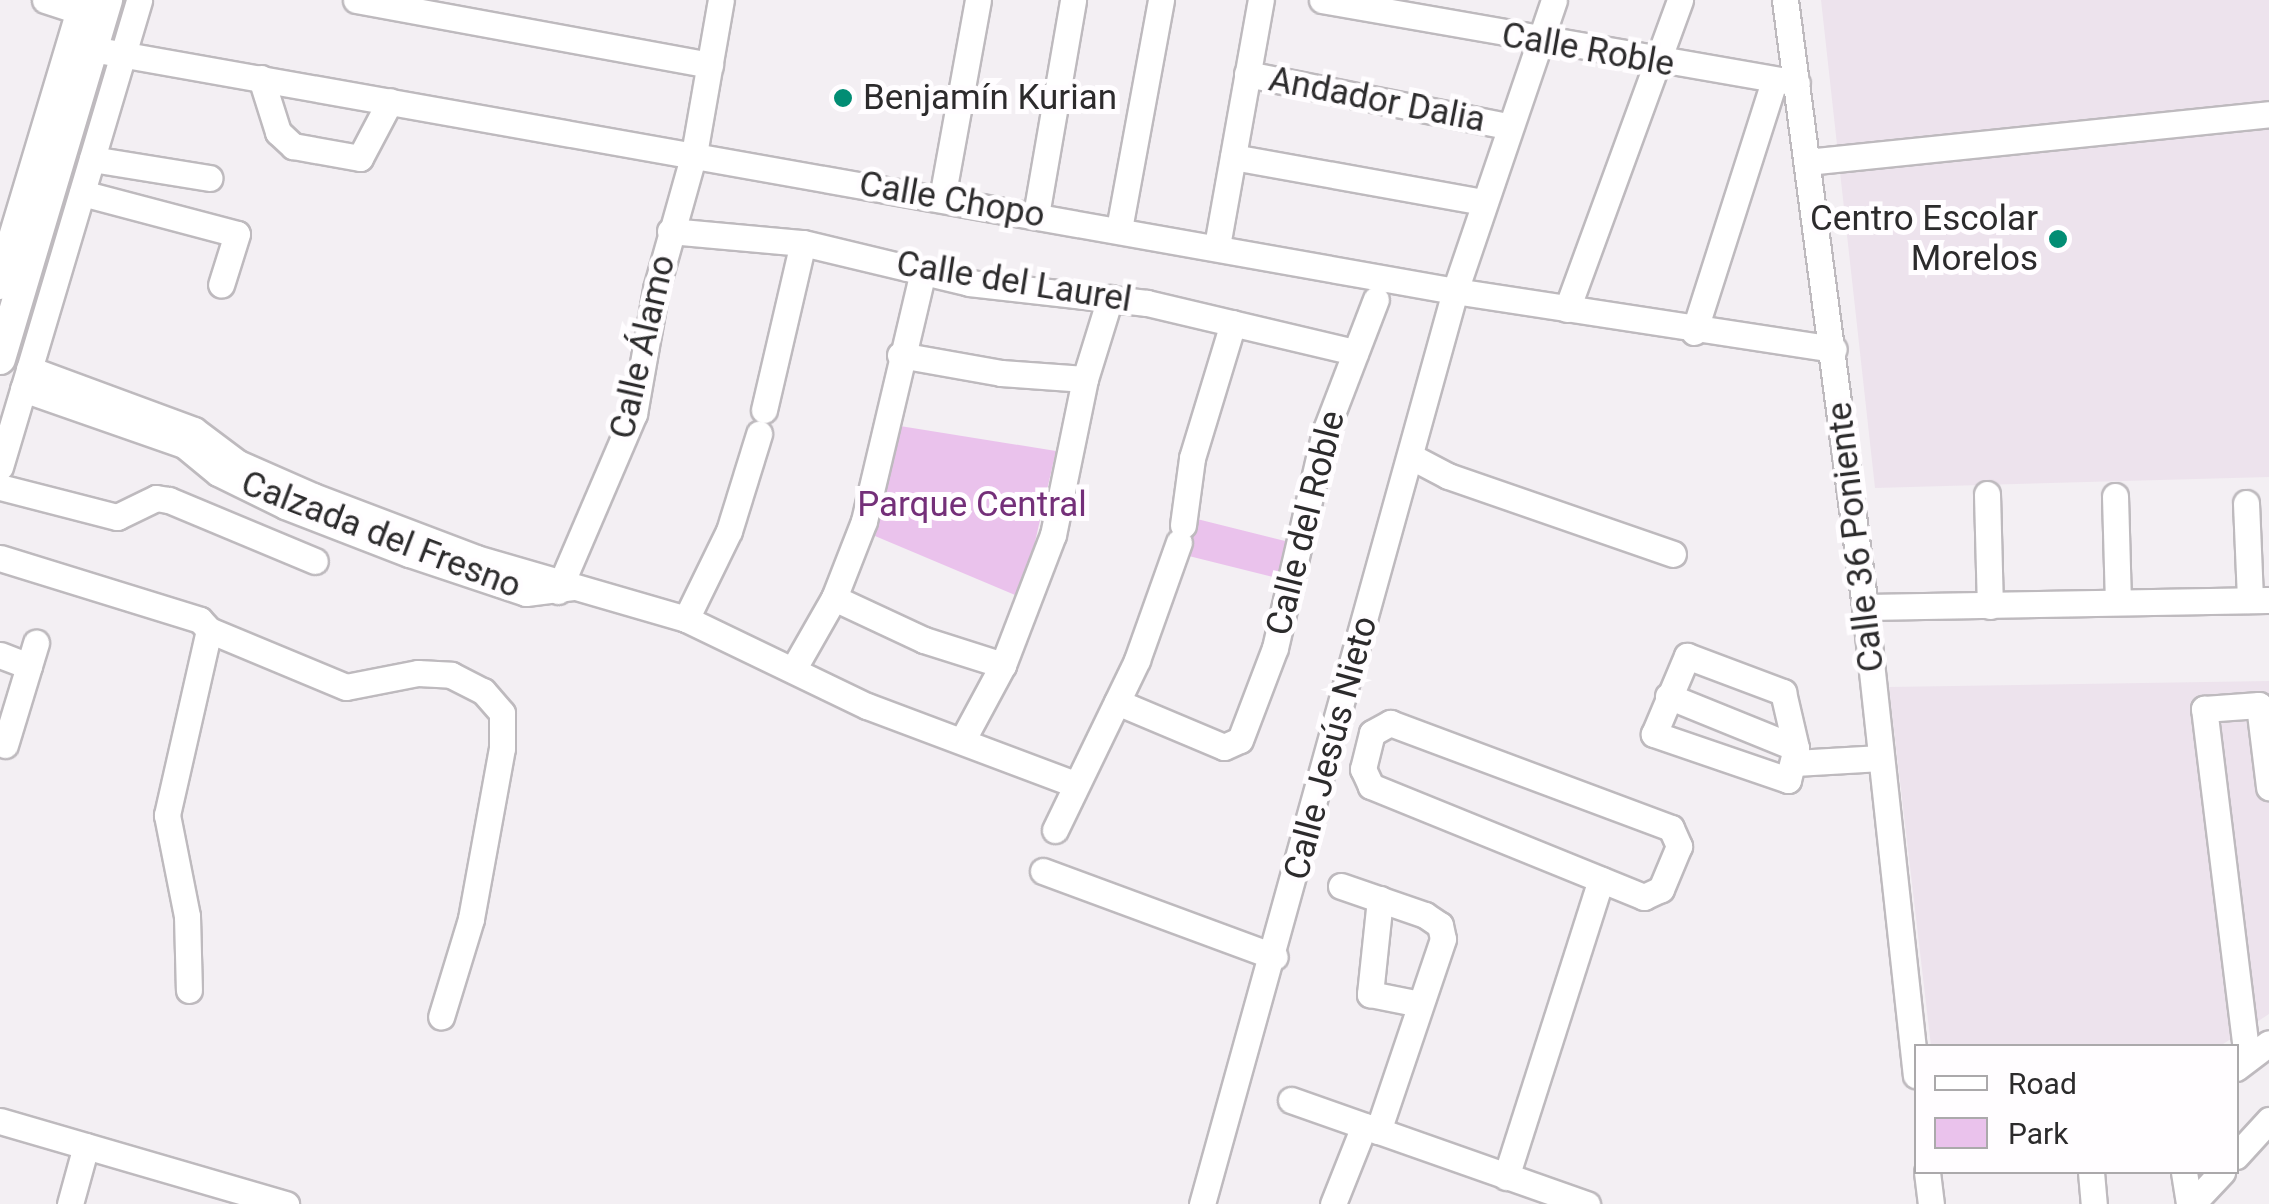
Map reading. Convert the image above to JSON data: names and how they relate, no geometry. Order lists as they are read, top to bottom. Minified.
{"streets":{"street":["Calle Roble","Andador Dalia","Calle Chopo","Calle del Laurel","Calle Álamo","Calle del Roble","Calzada del Fresno","Calle 36 Poniente","Calle Jesús Nieto"]},"crossings":[["Calle Roble","Calle 36 Poniente"],["Calle Roble","Calle Jesús Nieto"],["Andador Dalia","Calle Jesús Nieto"],["Calle Chopo","Calle Álamo"],["Calle Chopo","Calle 36 Poniente"],["Calle Chopo","Calle Jesús Nieto"],["Calle del Laurel","Calle Álamo"],["Calle del Laurel","Calle del Roble"],["Calle Álamo","Calzada del Fresno"]],"parks":["Parque Central"],"places":["Benjamín Kurian","Centro Escolar Morelos"],"legend":["Road","Park"]}
